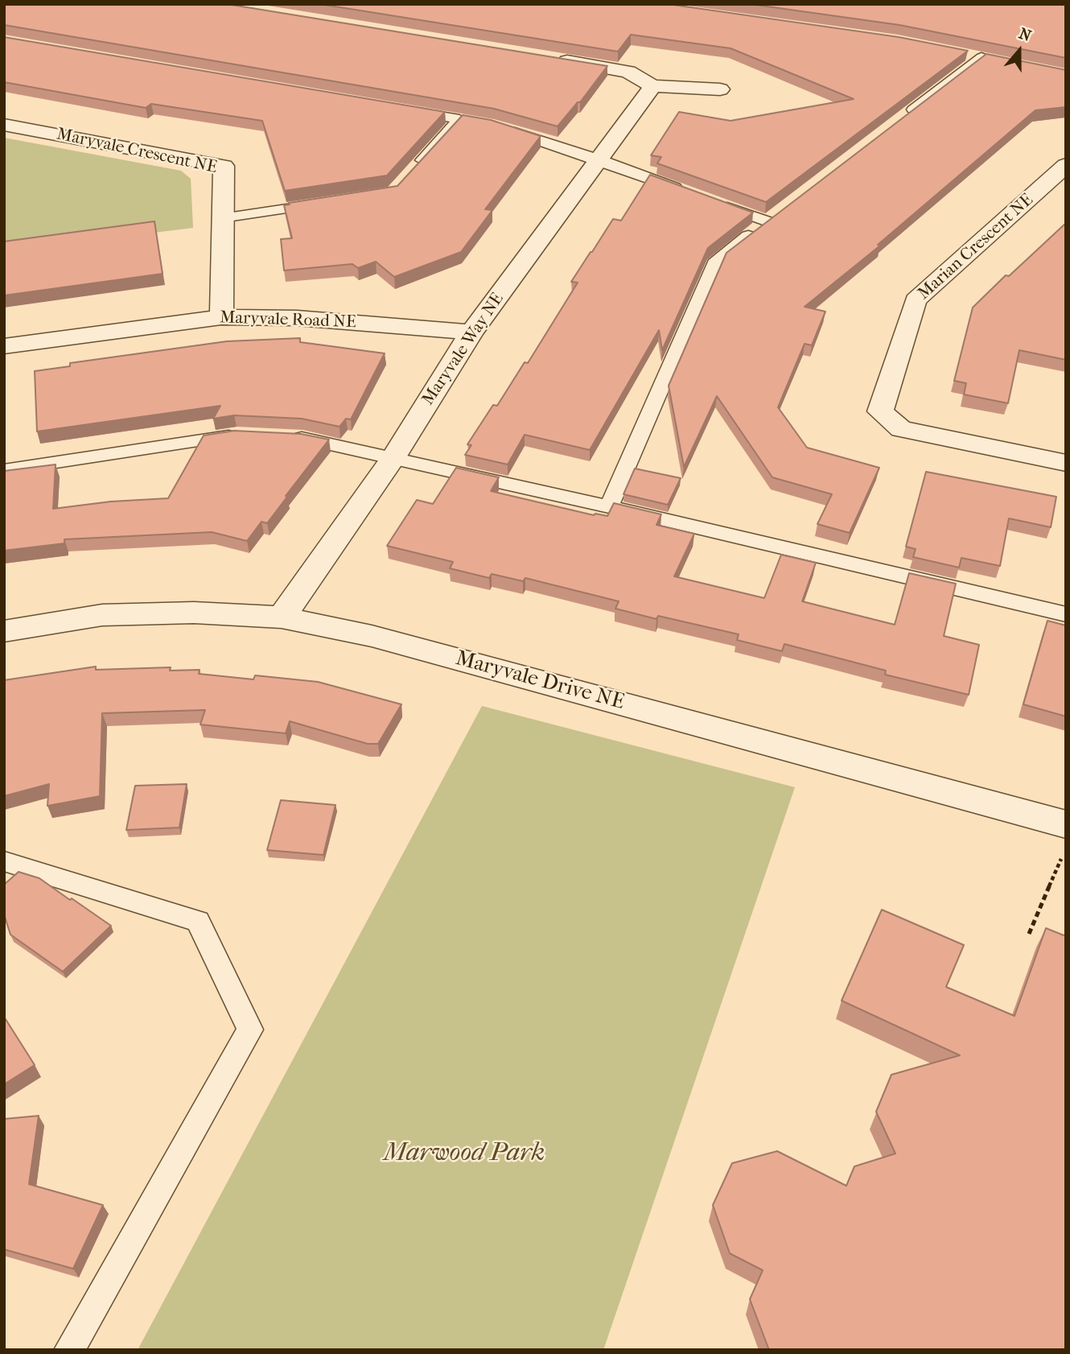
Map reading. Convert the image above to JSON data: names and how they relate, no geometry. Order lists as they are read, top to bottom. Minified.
{"streets":{"street":["Maryvale Crescent NE","Marian Crescent NE","Maryvale Road NE","Maryvale Way NE","Maryvale Drive NE"]},"crossings":[["Maryvale Crescent NE","Maryvale Road NE"],["Maryvale Road NE","Maryvale Way NE"],["Maryvale Way NE","Maryvale Drive NE"]],"parks":["Marwood Park"],"north":"top"}
